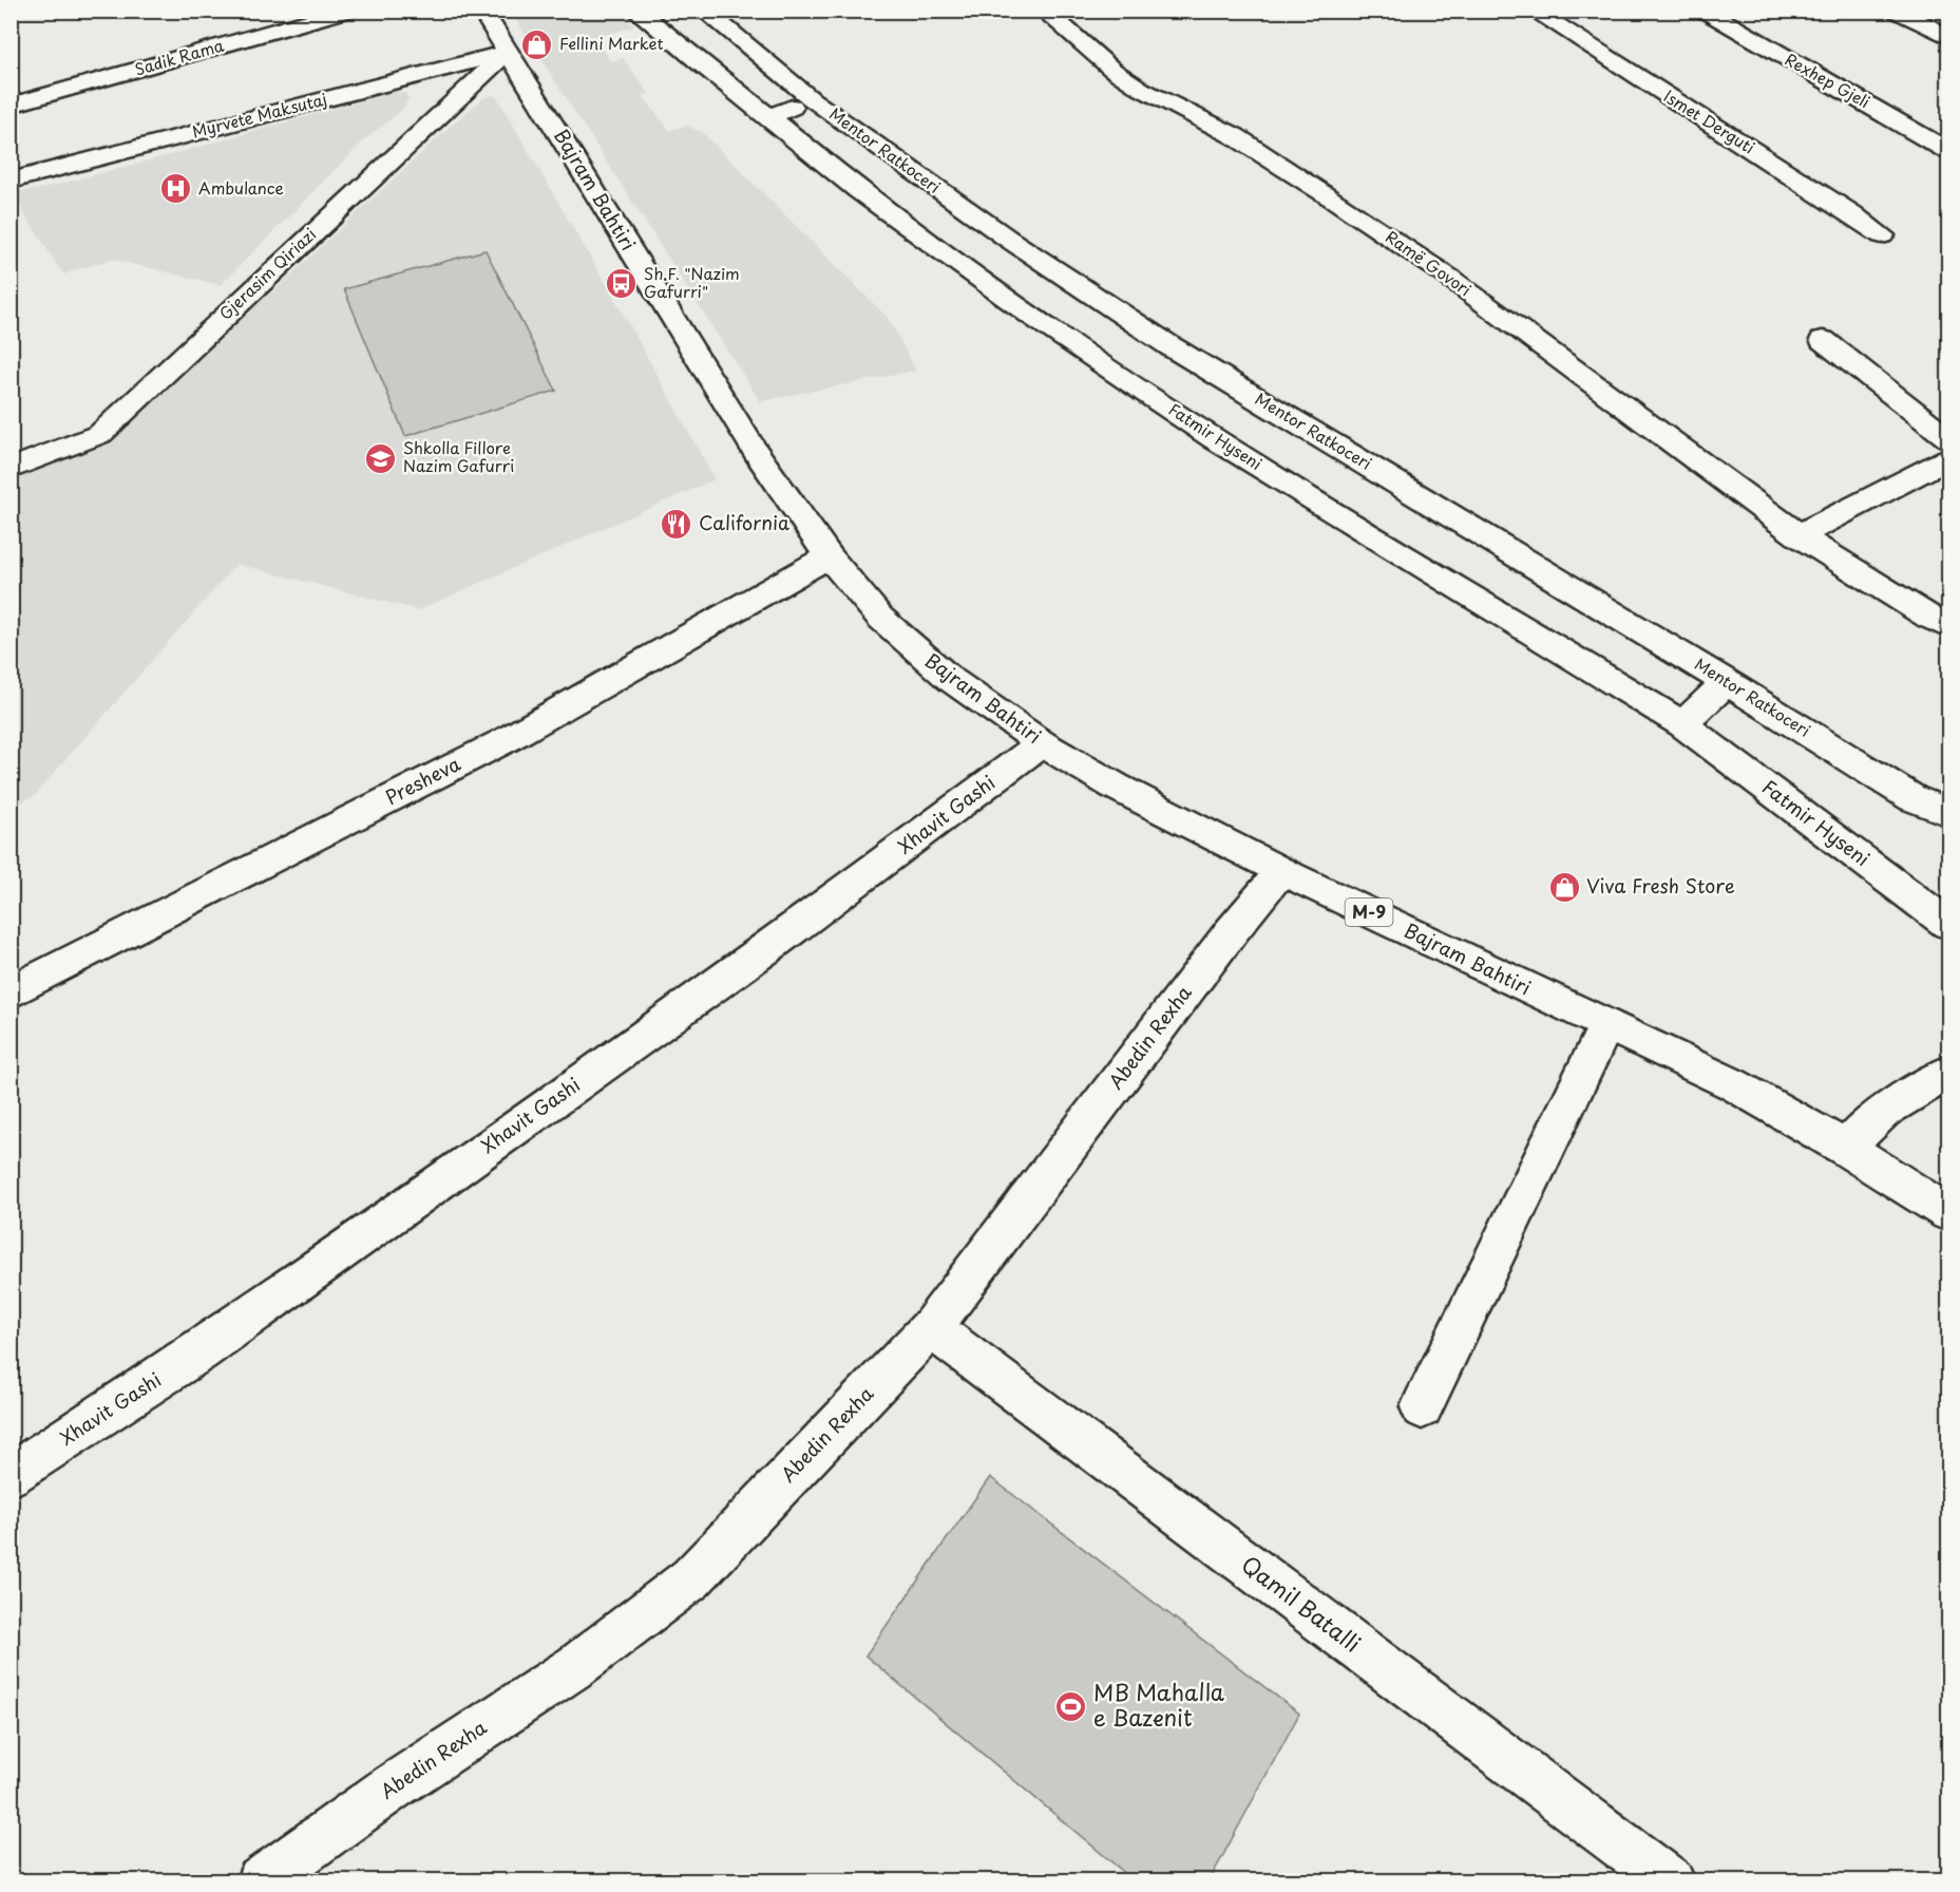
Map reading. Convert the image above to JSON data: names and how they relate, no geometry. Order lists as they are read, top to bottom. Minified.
{"streets":{"street":["Sadik Rama","Rexhep Gjeli","Myrvete Maksutaj","Ismet Derguti","Mentor Ratkoceri","Bajram Bahtiri","Ramë Govori","Gjerasim Qiriazi","Fatmir Hyseni","Presheva","Xhavit Gashi","M-9","Abedin Rexha","Qamil Batalli"]},"crossings":[["Myrvete Maksutaj","Bajram Bahtiri"],["Myrvete Maksutaj","Gjerasim Qiriazi"],["Bajram Bahtiri","Gjerasim Qiriazi"],["Bajram Bahtiri","Presheva"],["Bajram Bahtiri","Xhavit Gashi"],["Bajram Bahtiri","Abedin Rexha"],["Abedin Rexha","Qamil Batalli"]],"places":{"shop":["Fellini Market","Viva Fresh Store"],"hospital":["Ambulance"],"bus stop":["Sh.F. \"Nazim Gafurri\""],"school or university":["Shkolla Fillore Nazim Gafurri"],"restaurant":["California"],"sports":["MB Mahalla e Bazenit"]}}
